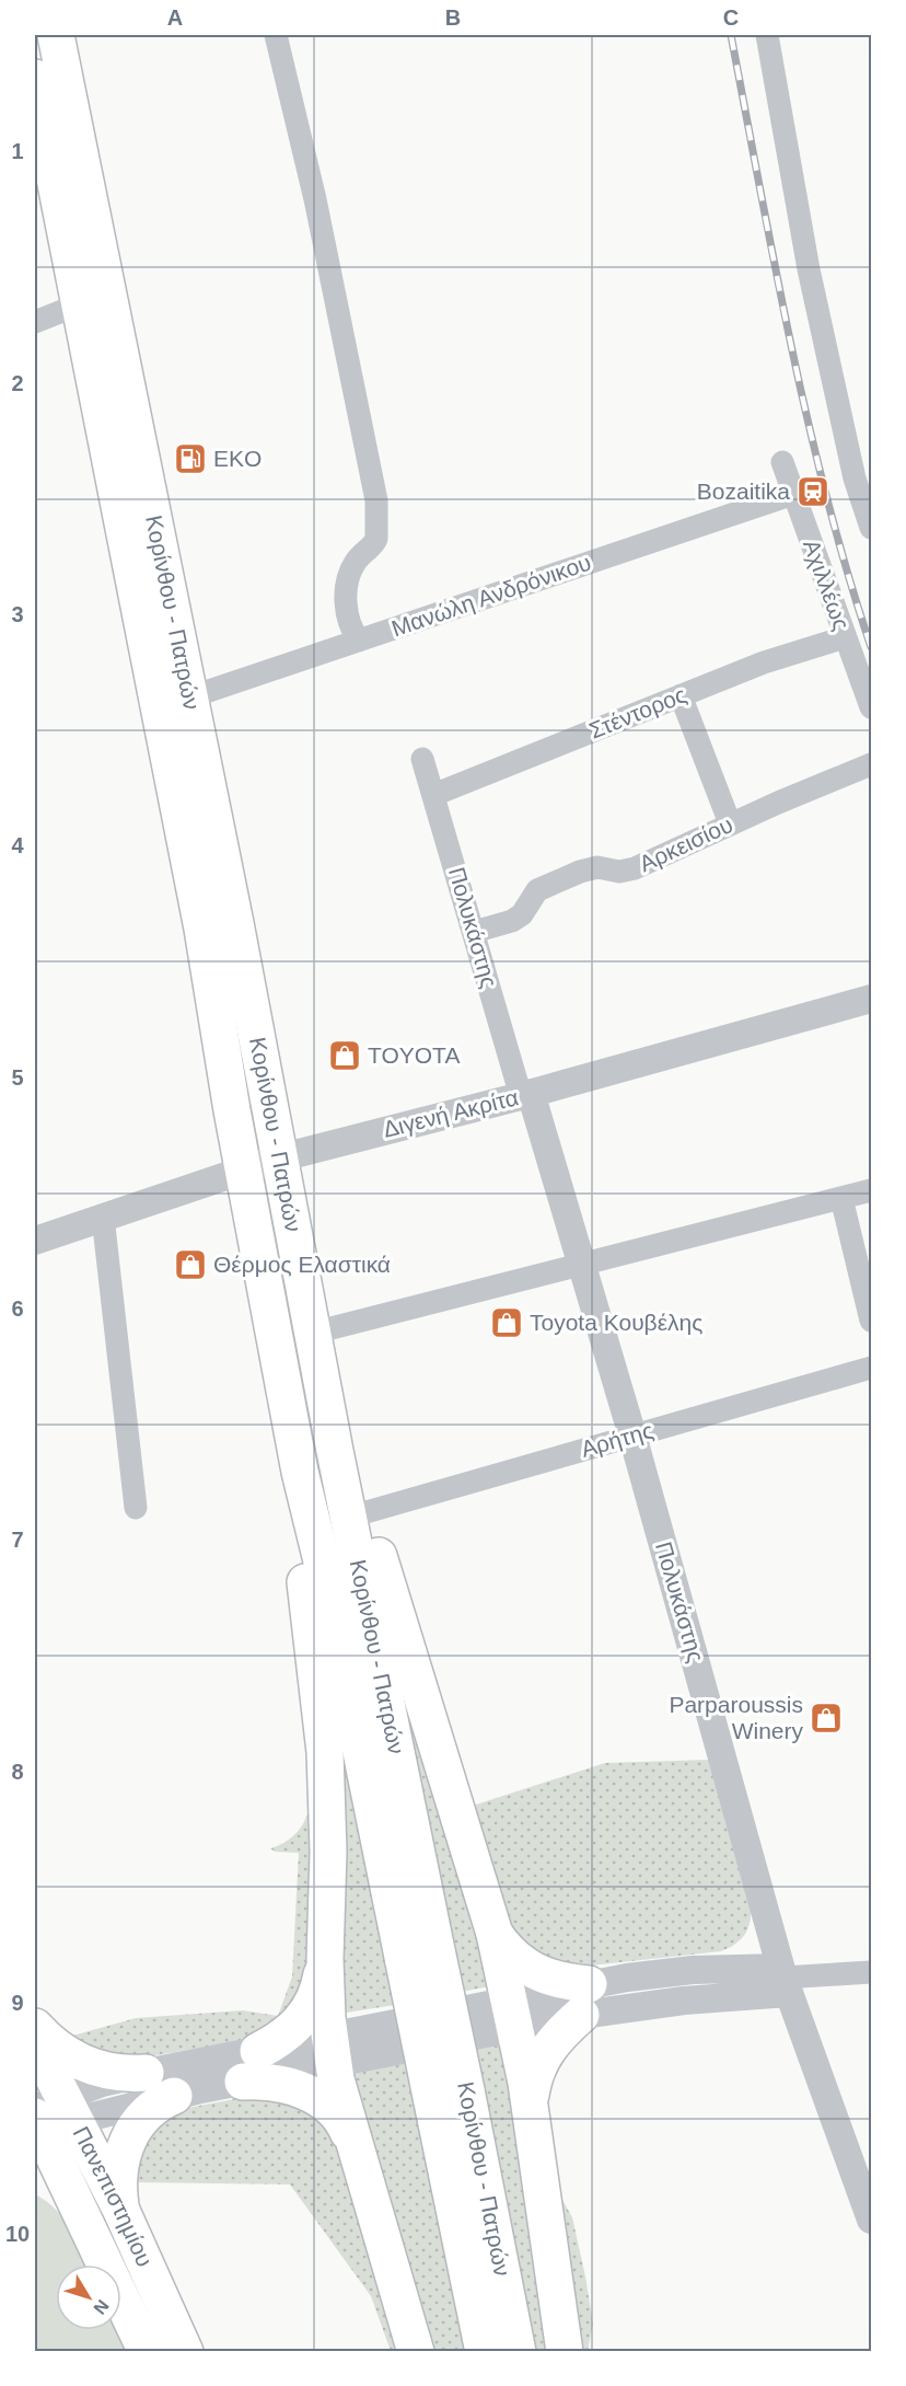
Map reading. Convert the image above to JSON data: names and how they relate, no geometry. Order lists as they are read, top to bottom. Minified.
{"streets":{"main road":["Κορίνθου - Πατρών","Πανεπιστημίου"],"street":["Αχιλλέως","Μανώλη Ανδρόνικου","Στέντορος","Αρκεισίου","Πολυκάστης","Διγενή Ακρίτα","Αρήτης"]},"crossings":[["Αχιλλέως","Μανώλη Ανδρόνικου"],["Αχιλλέως","Στέντορος"],["Μανώλη Ανδρόνικου","Κορίνθου - Πατρών"],["Κορίνθου - Πατρών","Διγενή Ακρίτα"],["Στέντορος","Πολυκάστης"],["Αρκεισίου","Πολυκάστης"],["Πολυκάστης","Διγενή Ακρίτα"],["Πολυκάστης","Αρήτης"]],"places":{"fuel station":["EKO"],"station":["Bozaitika"],"shop":["TOYOTA","Θέρμος Ελαστικά","Toyota Κουβέλης","Parparoussis Winery"]},"north":"bottom right","grid":{"columns":["A","B","C"],"rows":["1","2","3","4","5","6","7","8","9","10"]}}
